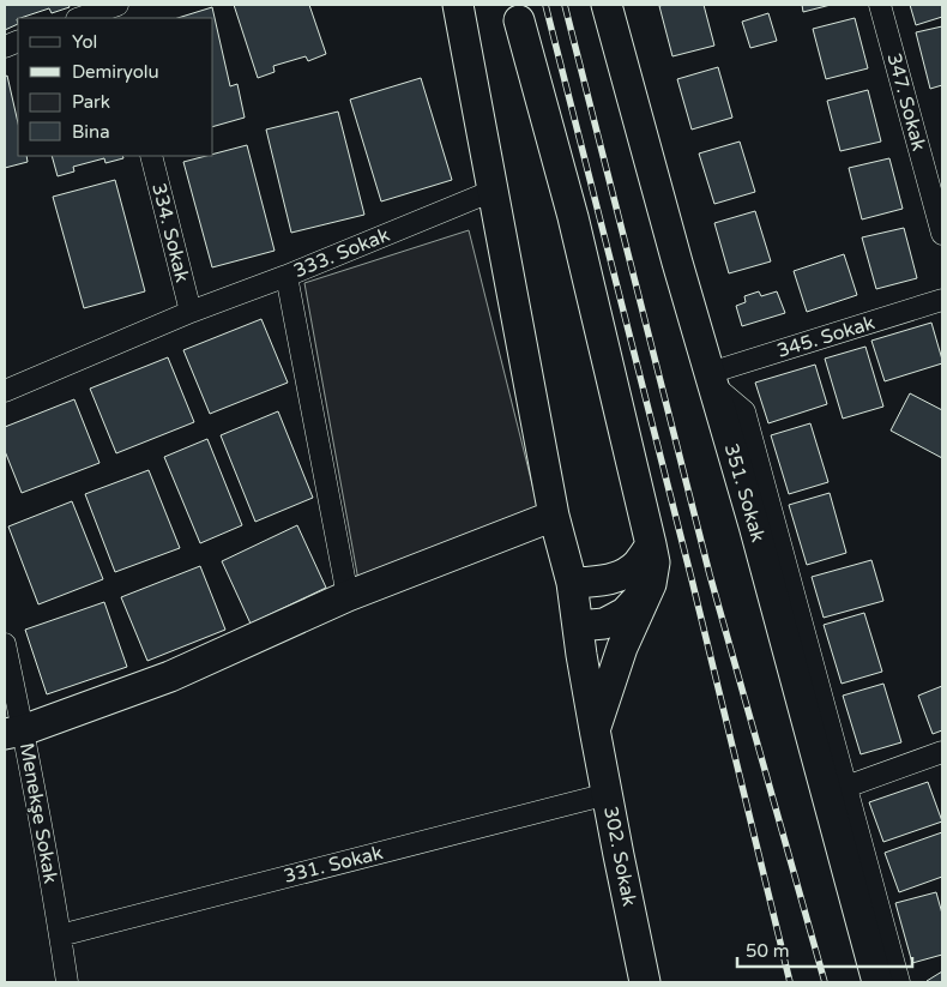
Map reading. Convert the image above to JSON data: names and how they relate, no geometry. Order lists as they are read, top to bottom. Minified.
{"streets":{"street":["347. Sokak","334. Sokak","333. Sokak","345. Sokak","351. Sokak","Menekşe Sokak","302. Sokak","331. Sokak"]},"crossings":[["334. Sokak","333. Sokak"],["333. Sokak","302. Sokak"],["345. Sokak","351. Sokak"],["Menekşe Sokak","331. Sokak"],["302. Sokak","331. Sokak"]],"legend":["Yol","Demiryolu","Park","Bina"],"scale_bar":"50 m"}
